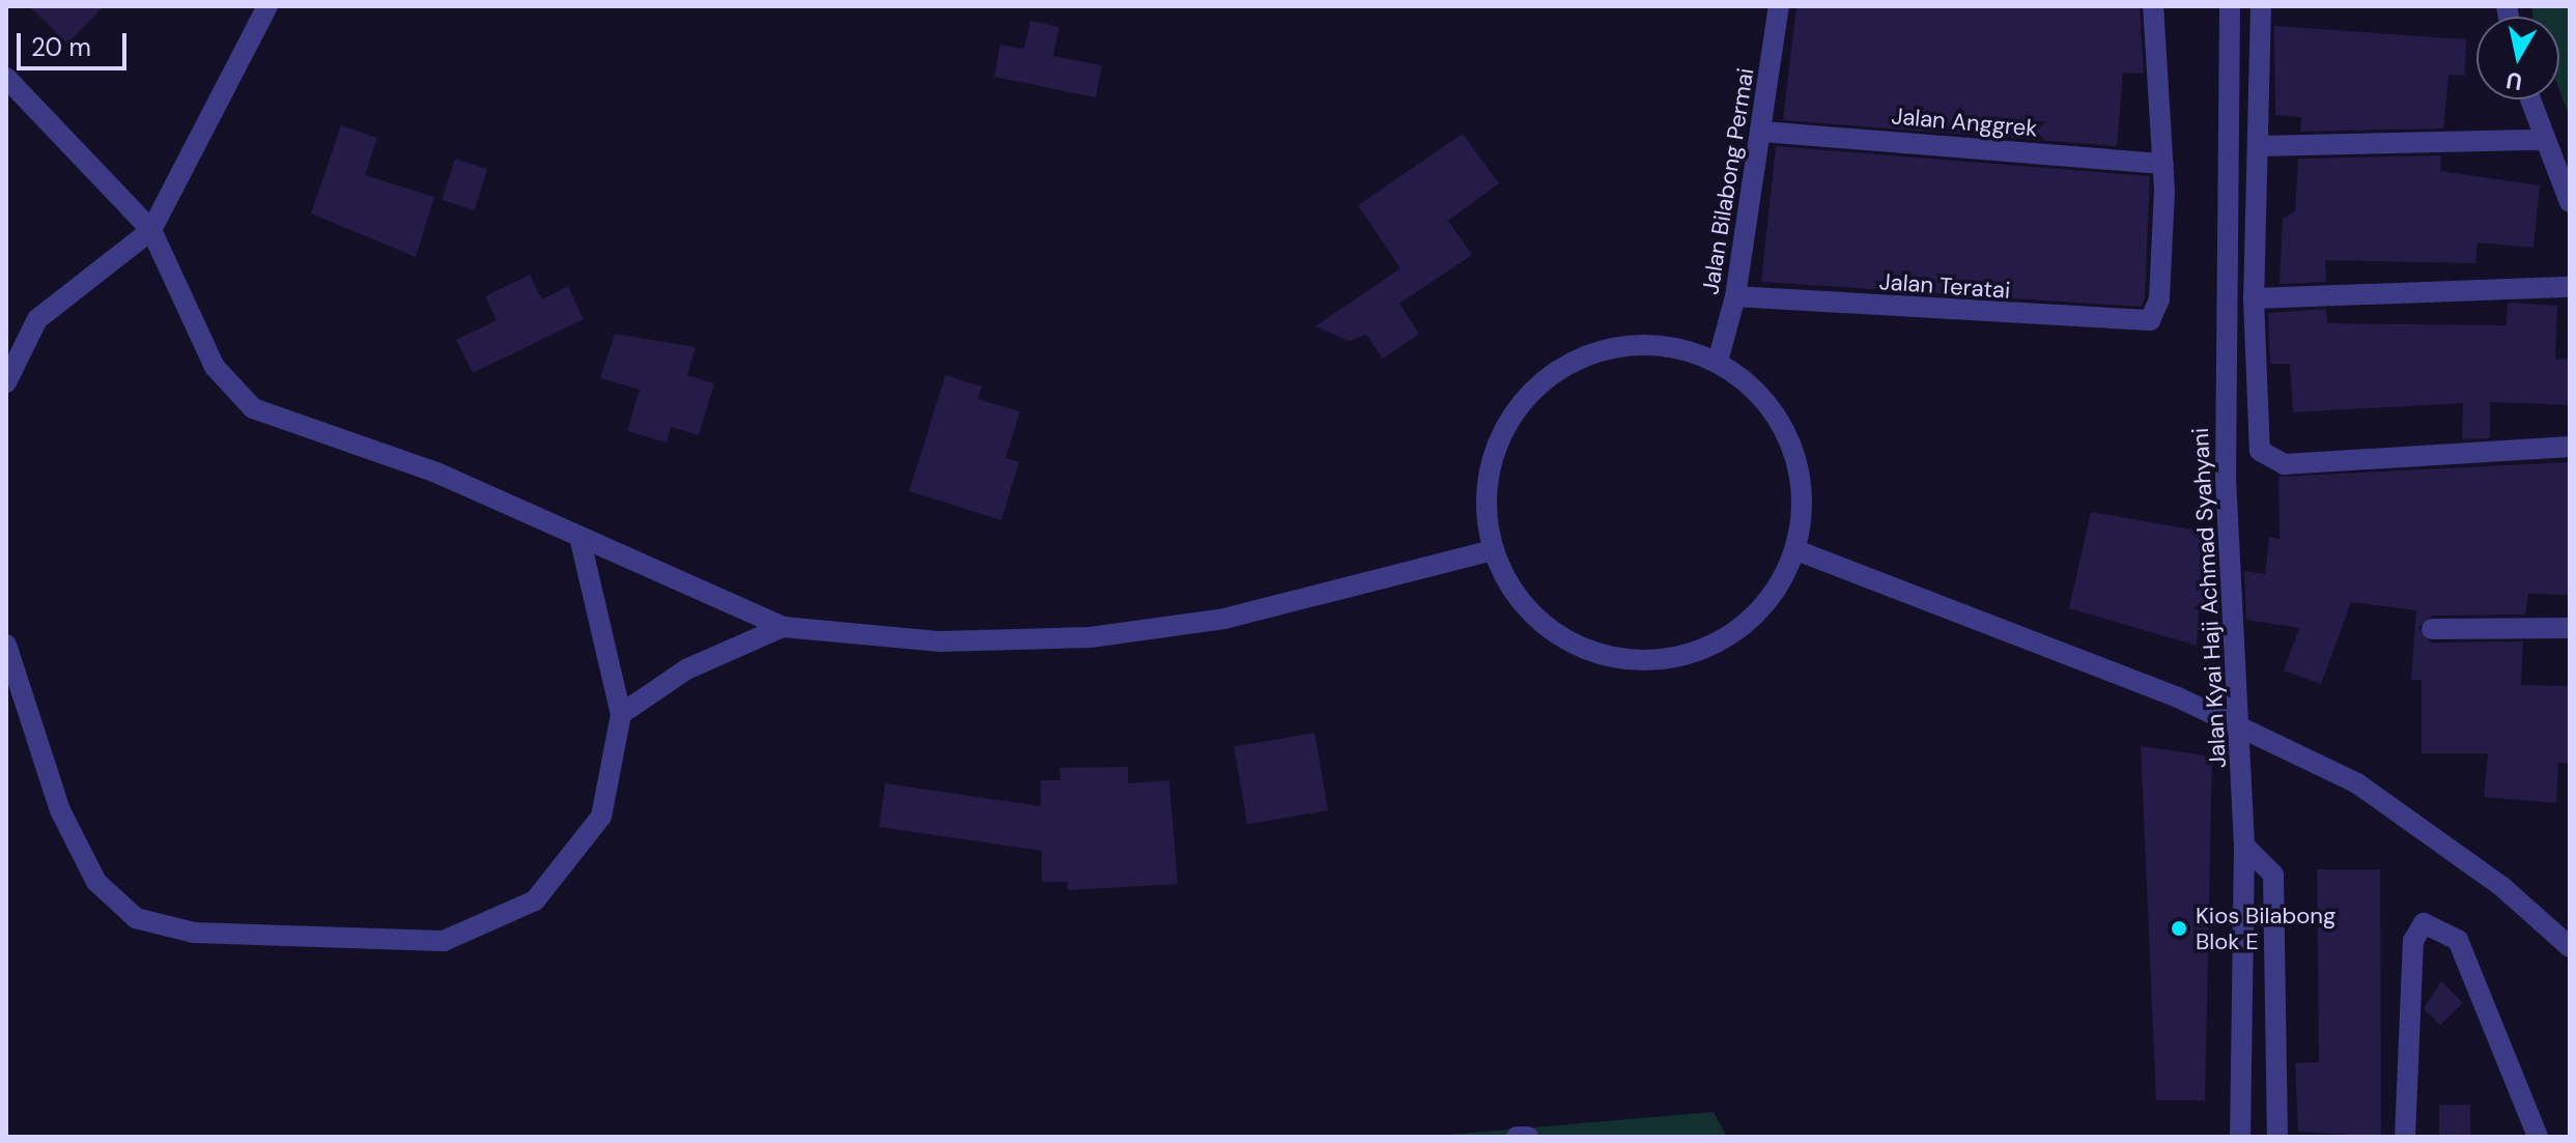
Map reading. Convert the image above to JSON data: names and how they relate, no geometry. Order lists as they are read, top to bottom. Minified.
{"streets":{"street":["Jalan Anggrek","Jalan Bilabong Permai","Jalan Teratai","Jalan Kyai Haji Achmad Syahyani"]},"crossings":[["Jalan Anggrek","Jalan Bilabong Permai"],["Jalan Anggrek","Jalan Teratai"],["Jalan Bilabong Permai","Jalan Teratai"]],"places":["Kios Bilabong Blok E"],"scale_bar":"20 m","north":"bottom"}
